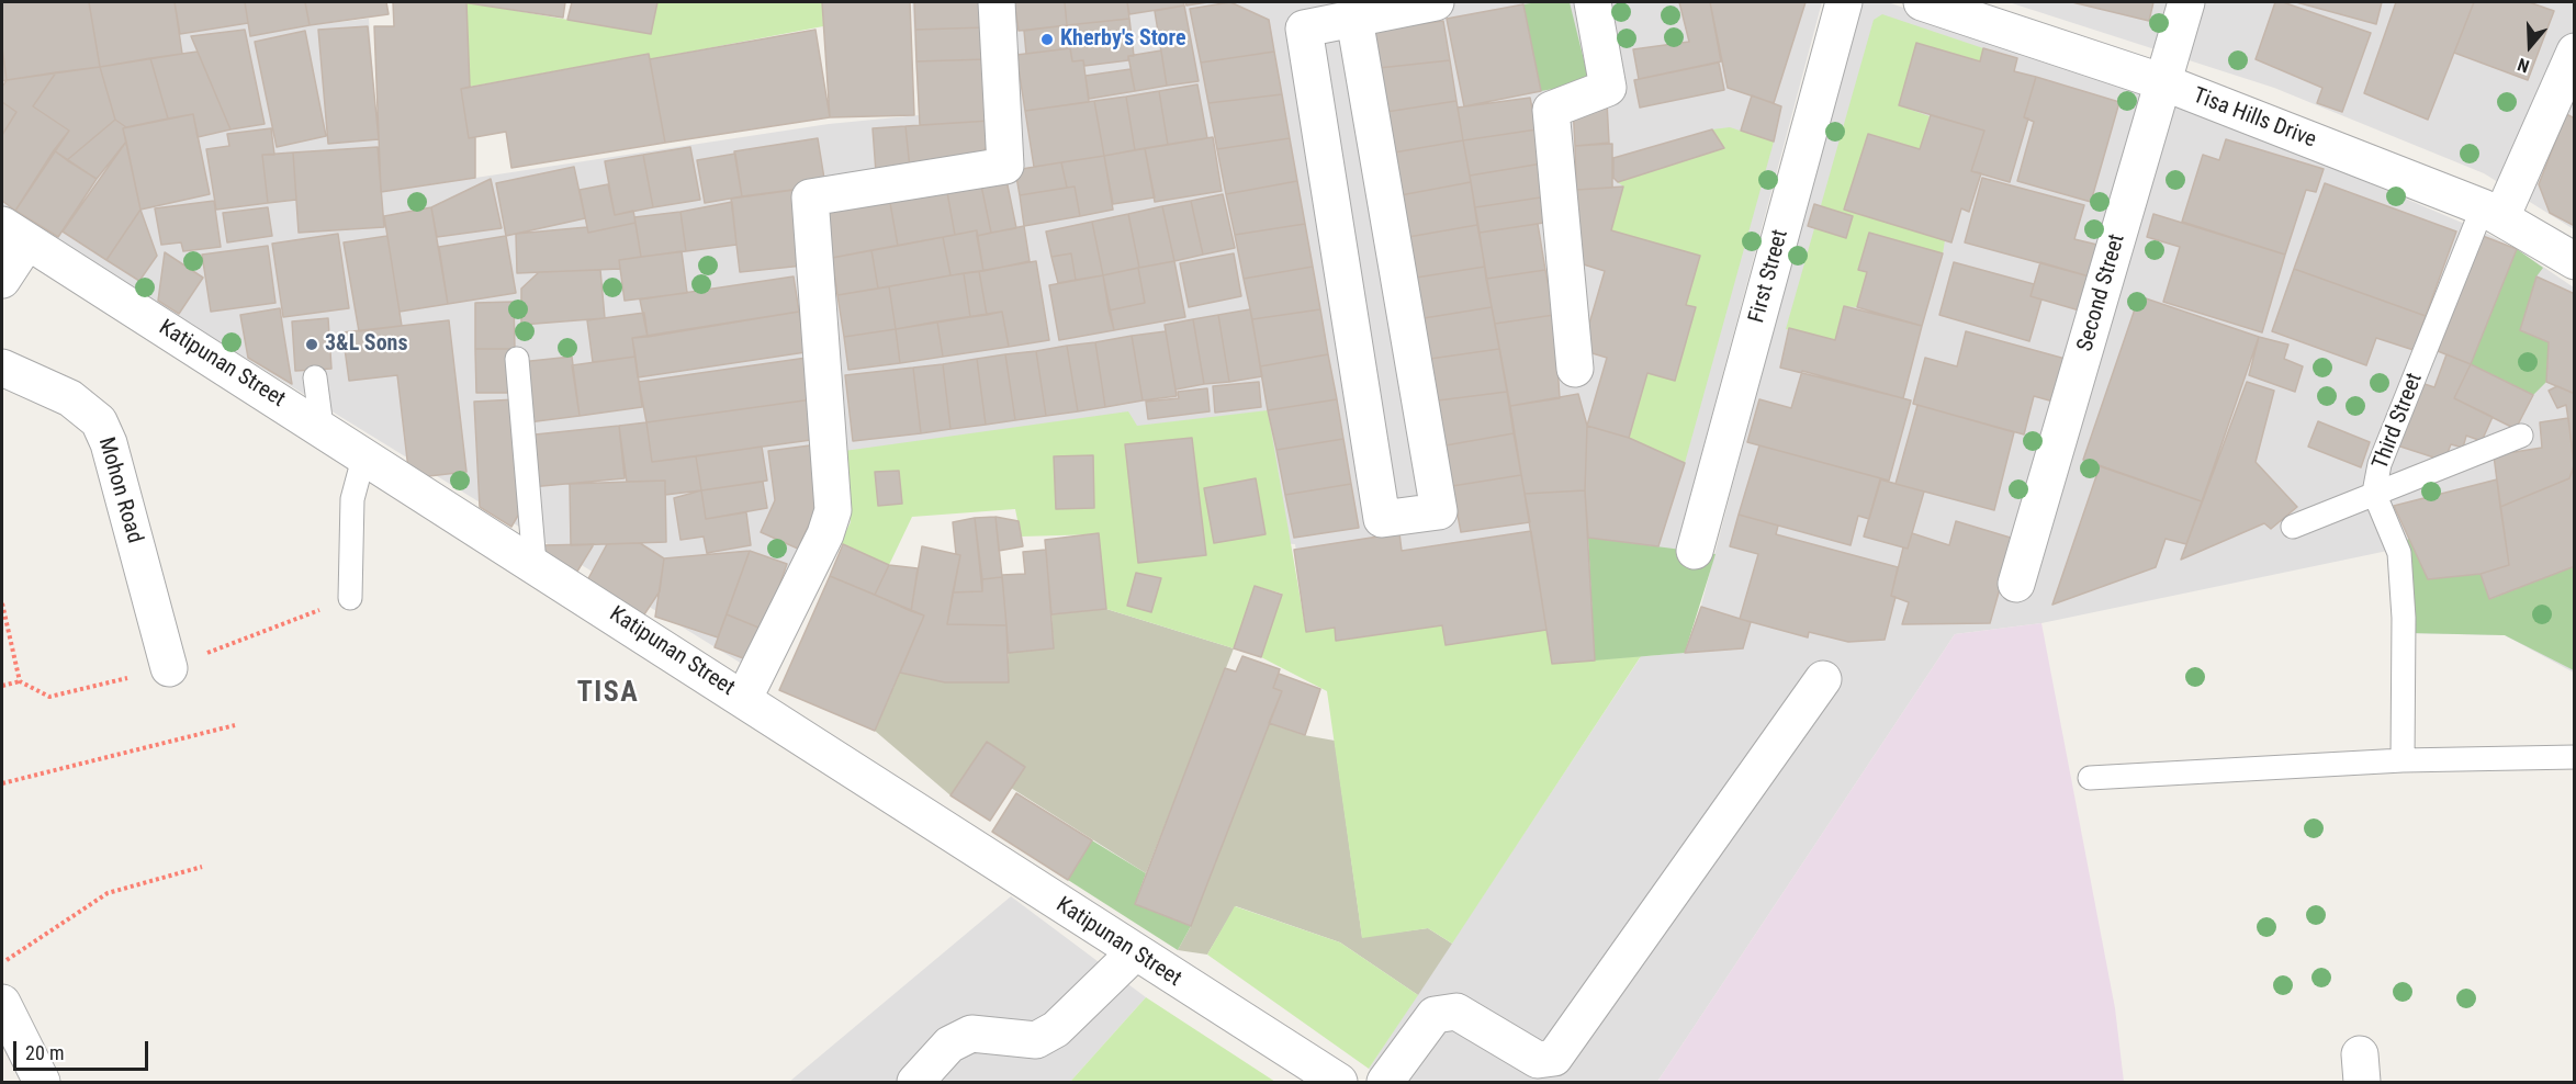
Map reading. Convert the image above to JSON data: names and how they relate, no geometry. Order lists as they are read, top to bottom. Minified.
{"streets":{"street":["Tisa Hills Drive","First Street","Second Street","Katipunan Street","Third Street","Mohon Road"]},"crossings":[["Tisa Hills Drive","Second Street"],["Tisa Hills Drive","Third Street"]],"districts":["TISA"],"places":["Kherby's Store","3&L Sons"],"scale_bar":"20 m","north":"bottom"}
